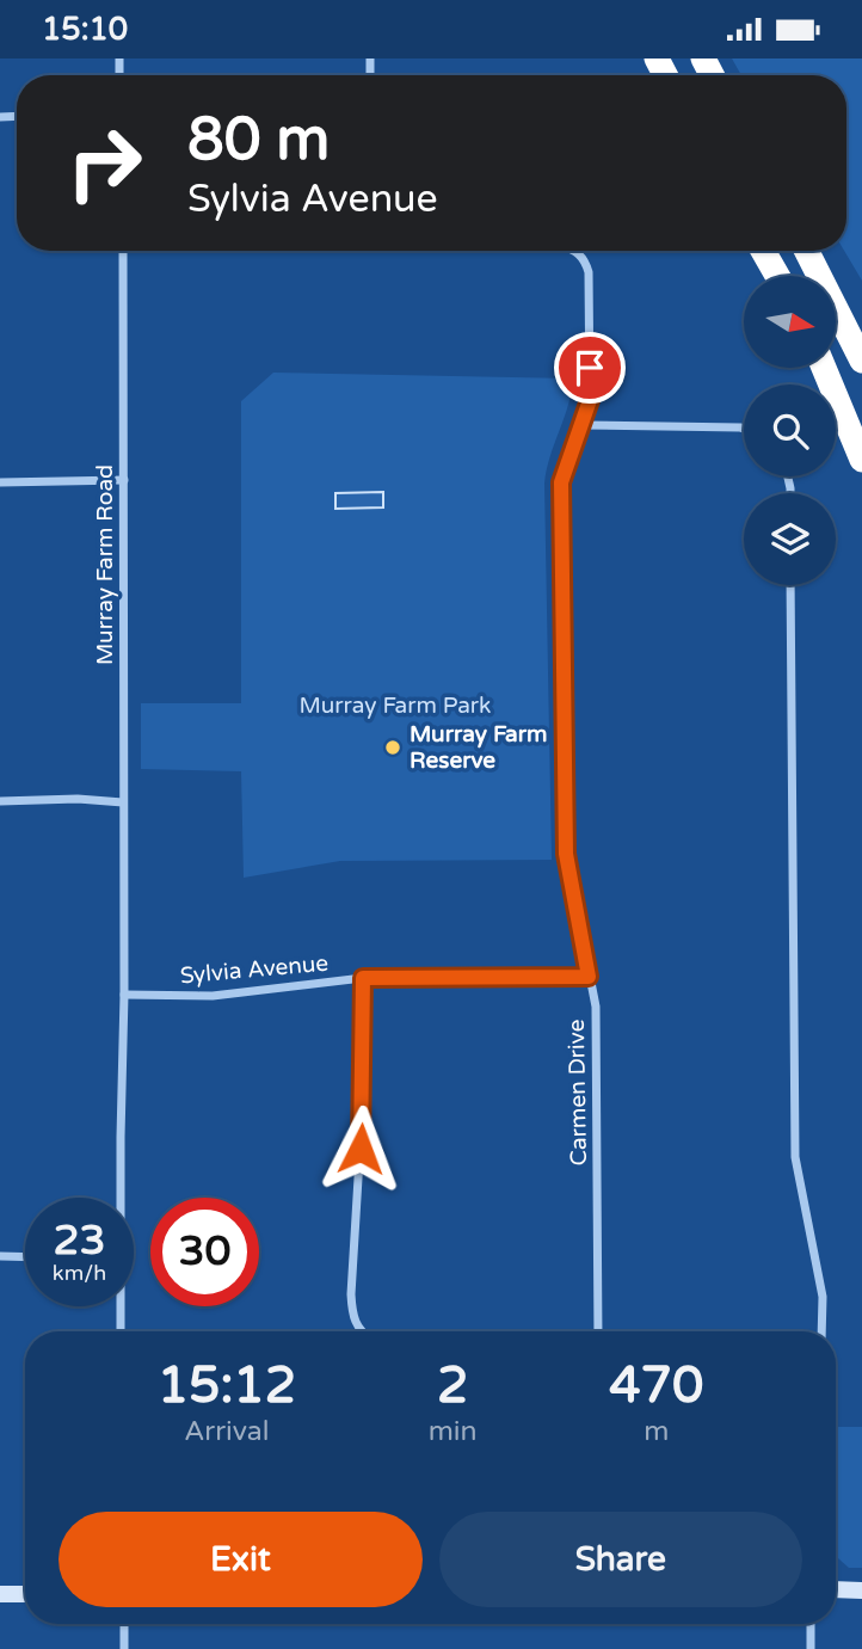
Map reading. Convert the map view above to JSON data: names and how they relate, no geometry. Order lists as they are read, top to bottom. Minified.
{"streets":{"street":["Murray Farm Road","Sylvia Avenue","Carmen Drive"]},"crossings":[["Murray Farm Road","Sylvia Avenue"],["Sylvia Avenue","Carmen Drive"]],"parks":["Murray Farm Park"],"places":["Murray Farm Reserve"],"north":"right","page":{"status":"15:10","turn":["80 m","Sylvia Avenue"],"speed":"23 km/h","limit":"30","eta":["15:12","Arrival","2","min","470","m"],"buttons":["Exit","Share"]}}
